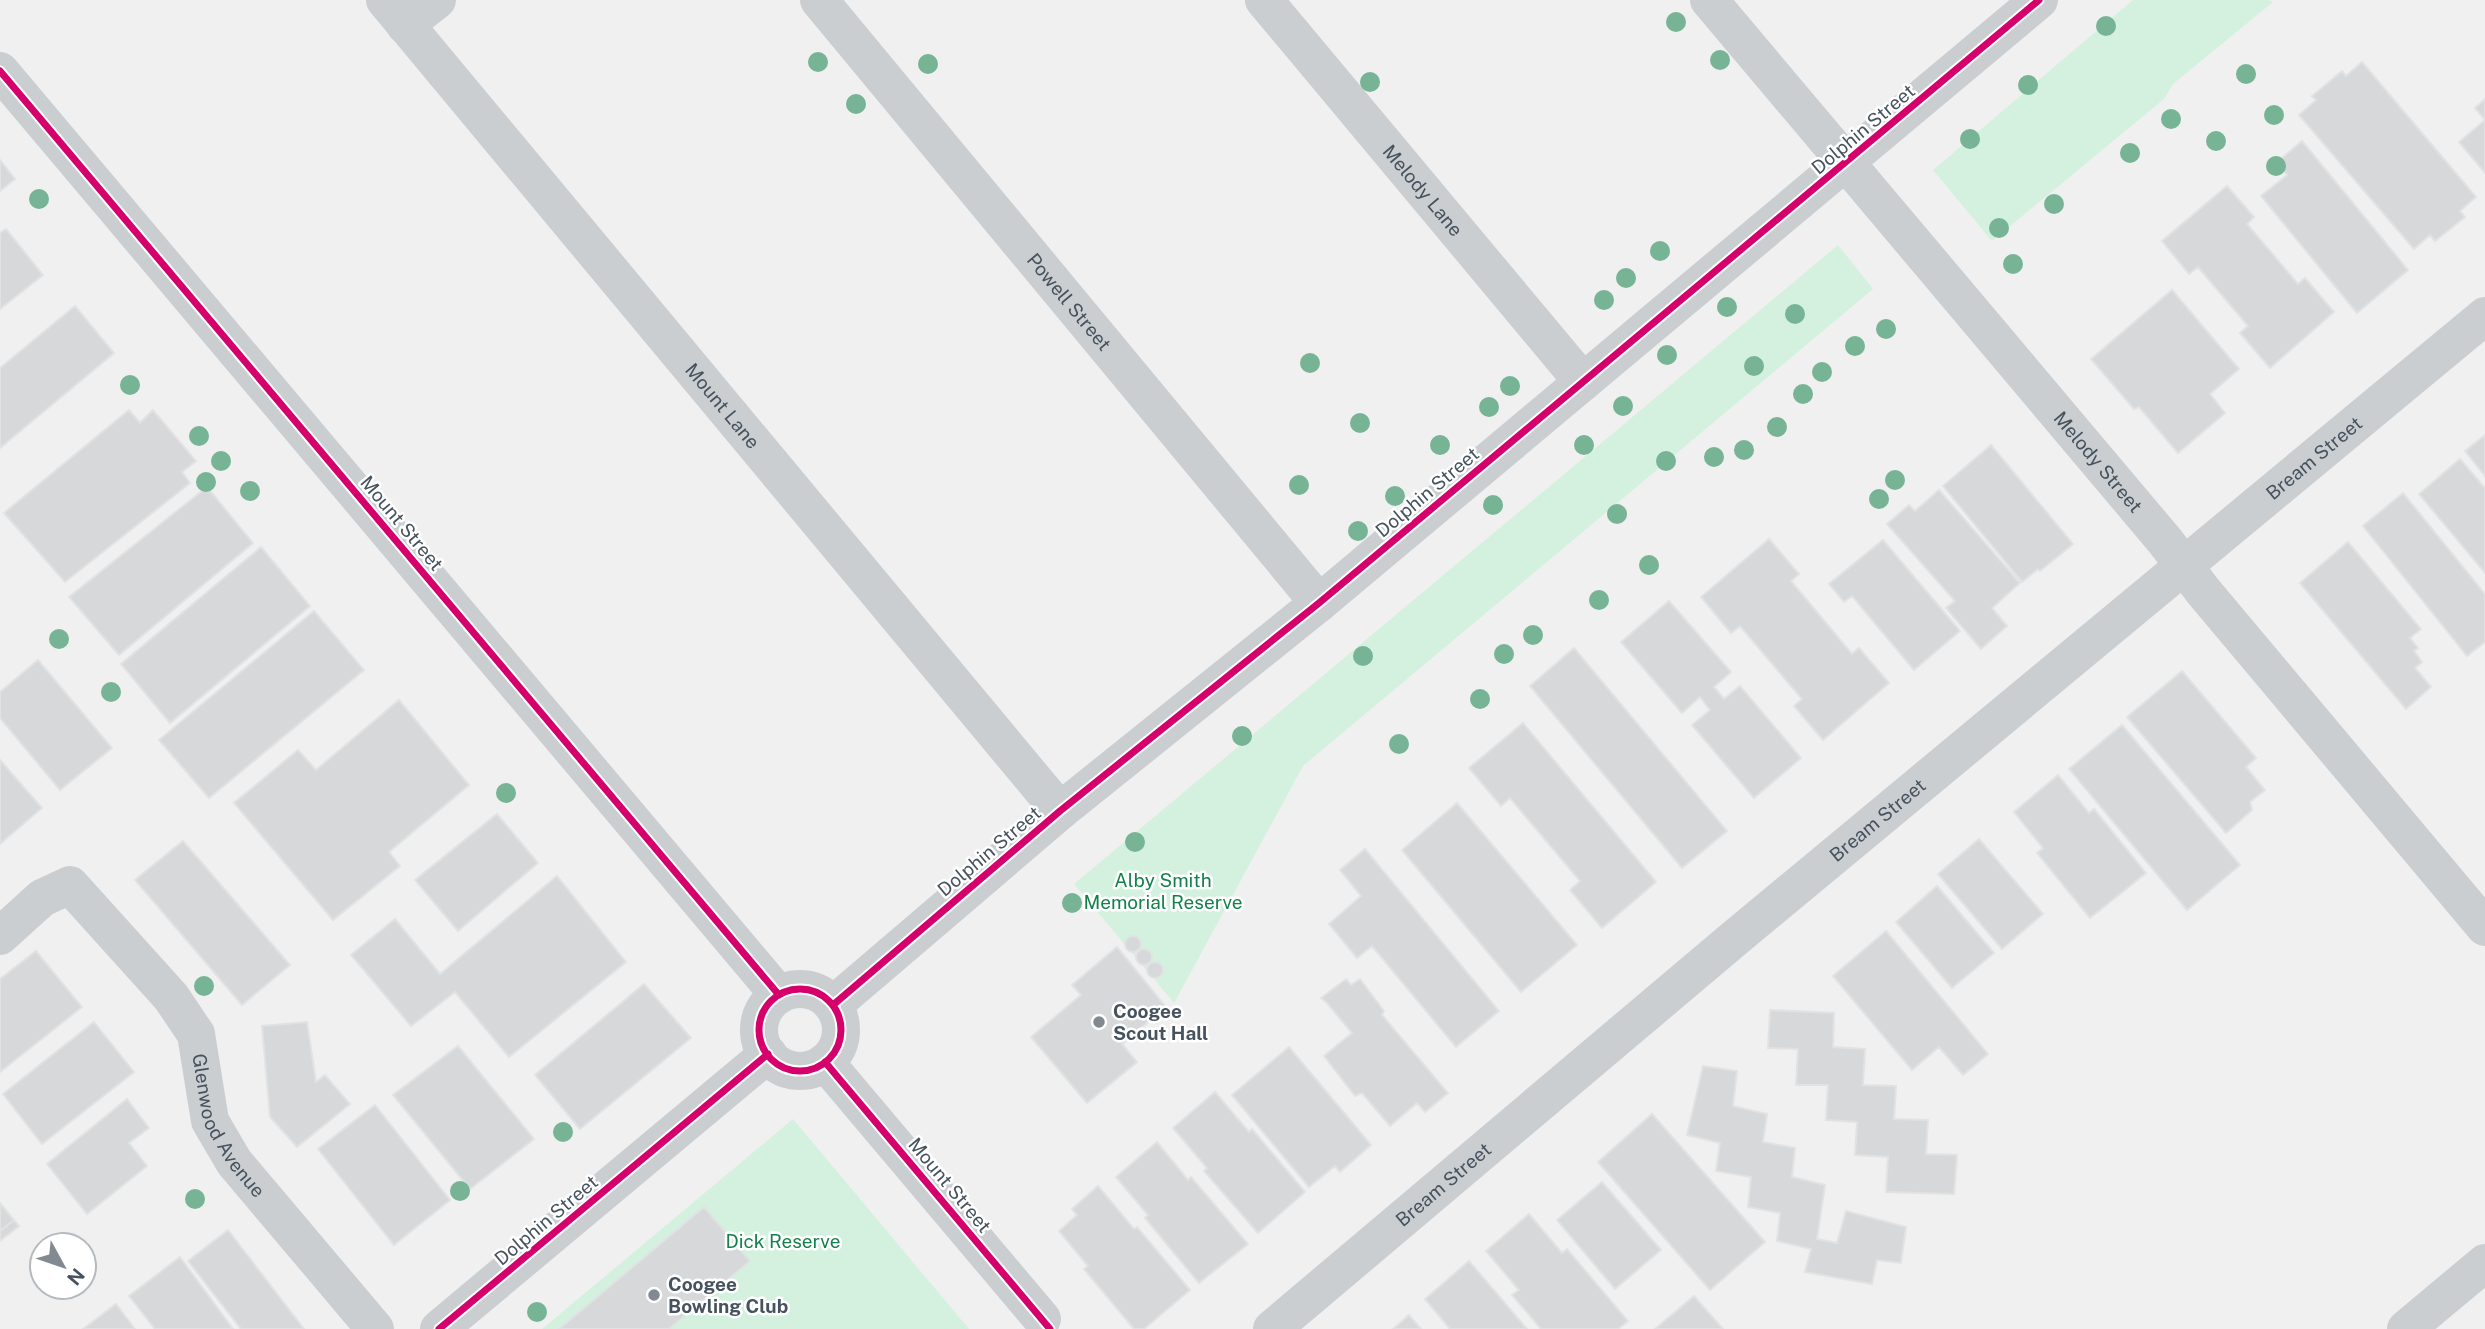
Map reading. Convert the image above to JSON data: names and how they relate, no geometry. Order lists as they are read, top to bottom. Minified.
{"streets":{"street":["Dolphin Street","Melody Lane","Powell Street","Mount Lane","Bream Street","Melody Street","Mount Street","Glenwood Avenue"]},"crossings":[["Dolphin Street","Melody Lane"],["Dolphin Street","Powell Street"],["Dolphin Street","Mount Lane"],["Dolphin Street","Melody Street"],["Dolphin Street","Mount Street"],["Bream Street","Melody Street"]],"parks":["Alby Smith Memorial Reserve","Dick Reserve"],"places":["Coogee Scout Hall","Coogee Bowling Club"],"north":"bottom right"}
